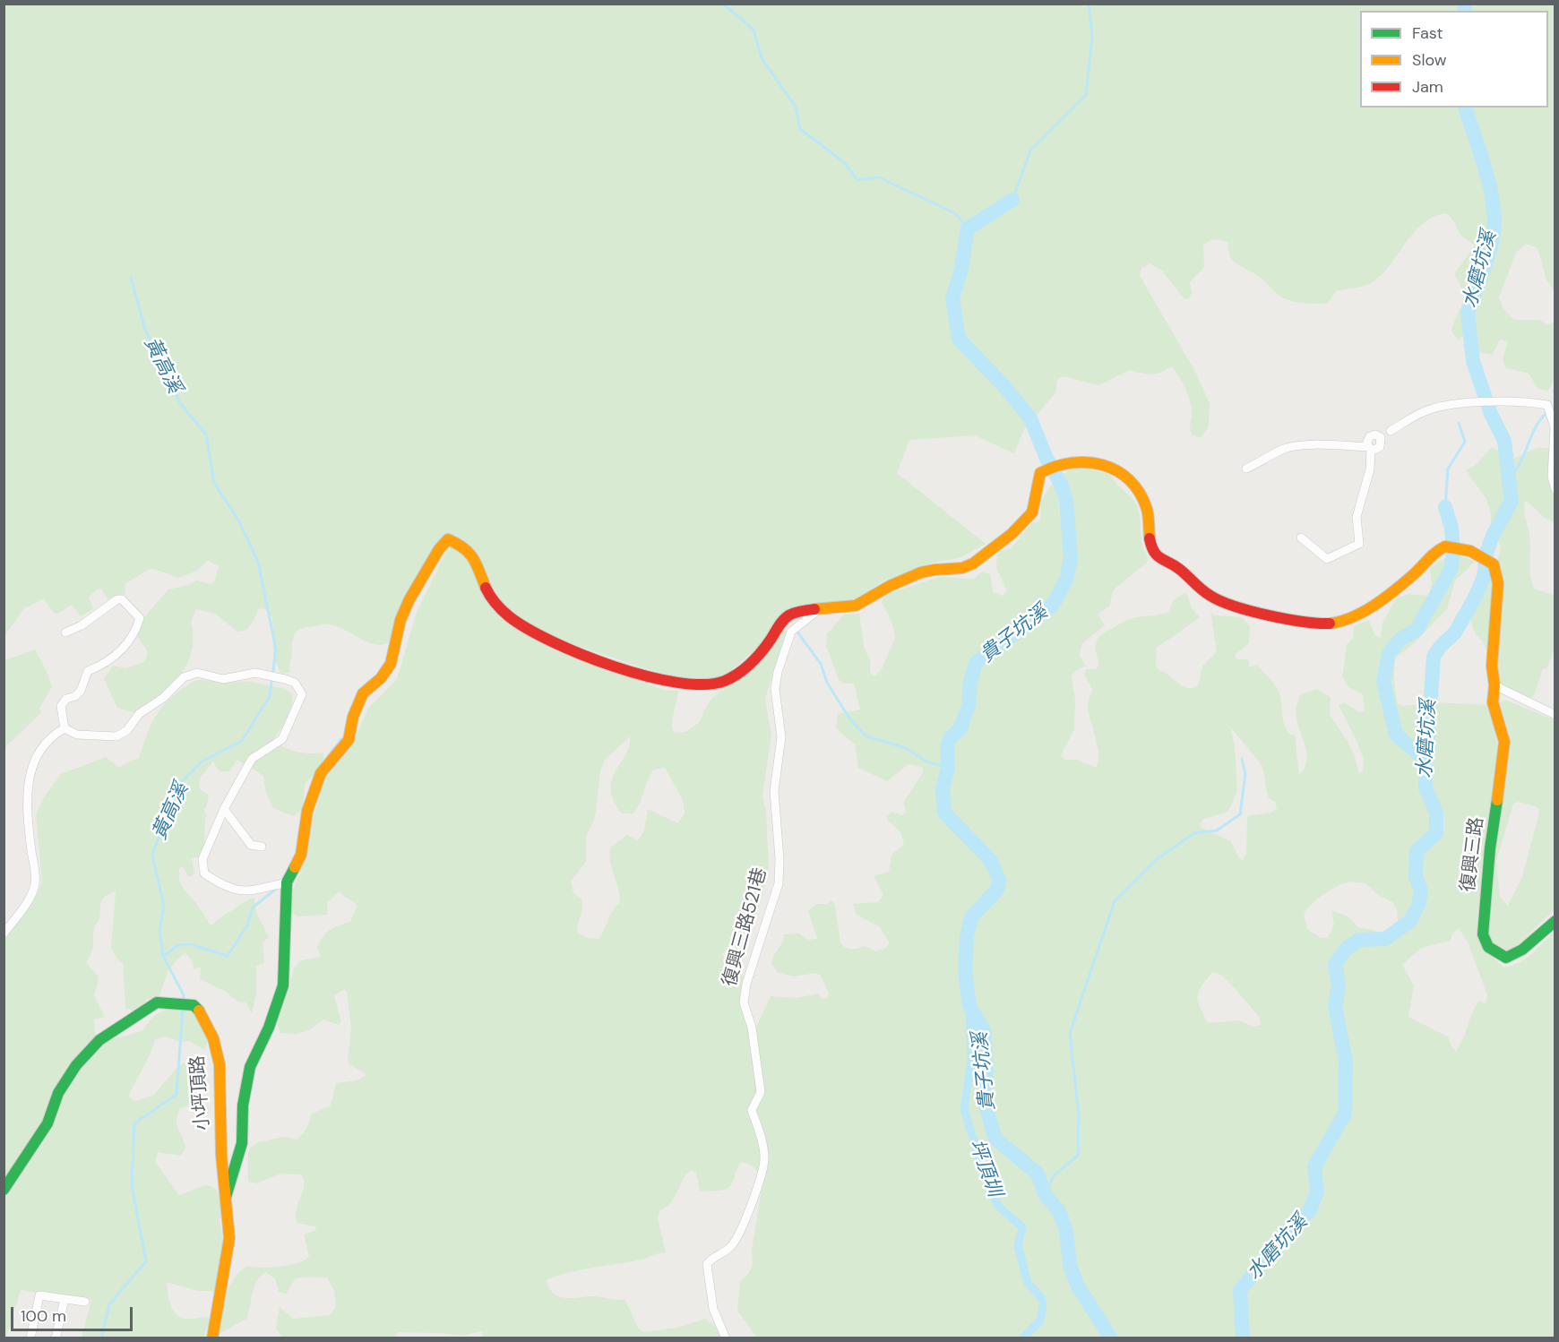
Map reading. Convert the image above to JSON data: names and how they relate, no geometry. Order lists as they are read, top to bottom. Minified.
{"streets":{"street":["復興三路","復興三路521巷","小坪頂路"]},"crossings":[["復興三路","復興三路521巷"]],"water":["水磨坑溪","黃高溪","貴子坑溪","坪頂圳"],"legend":["Fast","Slow","Jam"],"scale_bar":"100 m"}
